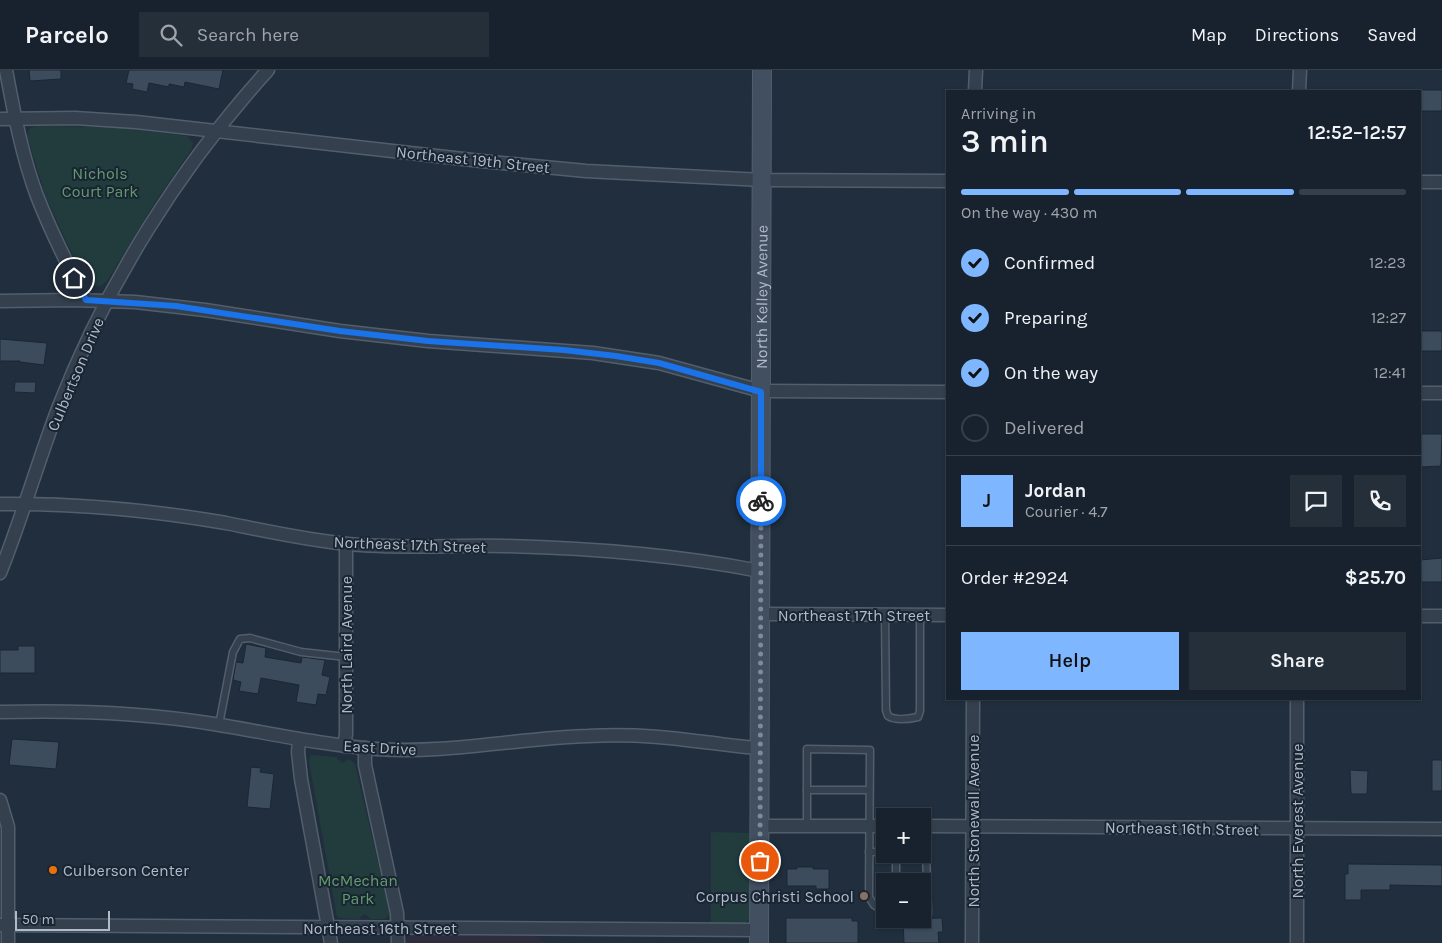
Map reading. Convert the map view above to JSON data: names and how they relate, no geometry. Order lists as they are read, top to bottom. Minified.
{"streets":{"street":["Northeast 19th Street","North Kelley Avenue","Culbertson Drive","Northeast 17th Street","North Laird Avenue","East Drive","North Stonewall Avenue","North Everest Avenue","Northeast 16th Street"]},"crossings":[["Northeast 19th Street","North Kelley Avenue"],["Northeast 19th Street","Culbertson Drive"],["North Kelley Avenue","Northeast 17th Street"],["North Kelley Avenue","East Drive"],["North Kelley Avenue","Northeast 16th Street"],["Culbertson Drive","Northeast 17th Street"],["Northeast 17th Street","North Laird Avenue"],["North Laird Avenue","East Drive"],["North Stonewall Avenue","Northeast 16th Street"],["North Everest Avenue","Northeast 16th Street"]],"parks":["Nichols Court Park","McMechan Park"],"places":["Culberson Center","Corpus Christi School"],"scale_bar":"50 m","page":{"header":"Parcelo","search":"Search here","nav":["Map","Directions","Saved"],"heading":["3 min","Arriving in","12:52–12:57"],"panel":["Jordan","Courier · 4.7","Order #2924","$25.70"],"bar":"On the way · 430 m","list":[["Confirmed","12:23"],["Preparing","12:27"],["On the way","12:41"],"Delivered"],"round":"J","buttons":["Help","Share"],"map_buttons":["+","−"],"scale":"50 m"}}
